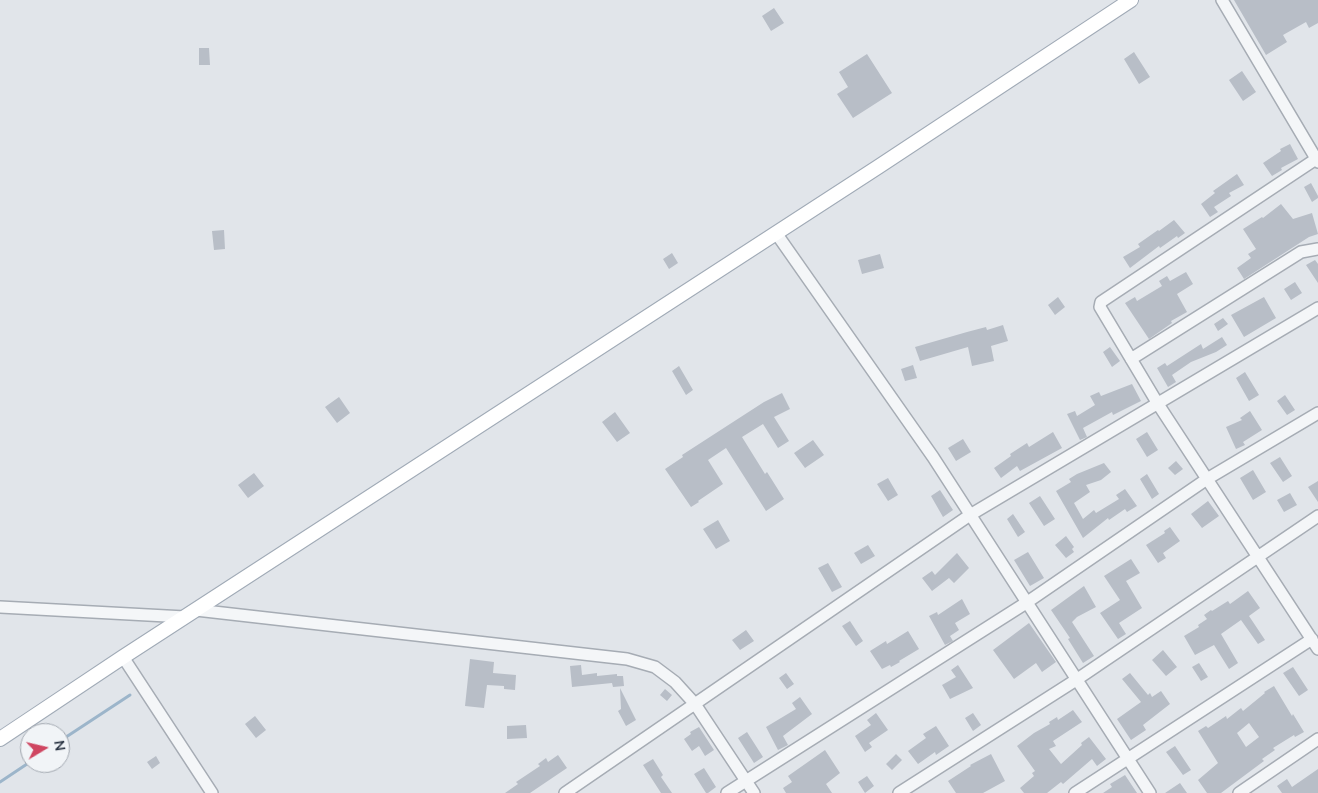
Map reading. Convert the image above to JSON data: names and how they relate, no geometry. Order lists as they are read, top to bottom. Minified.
{"north":"right"}
